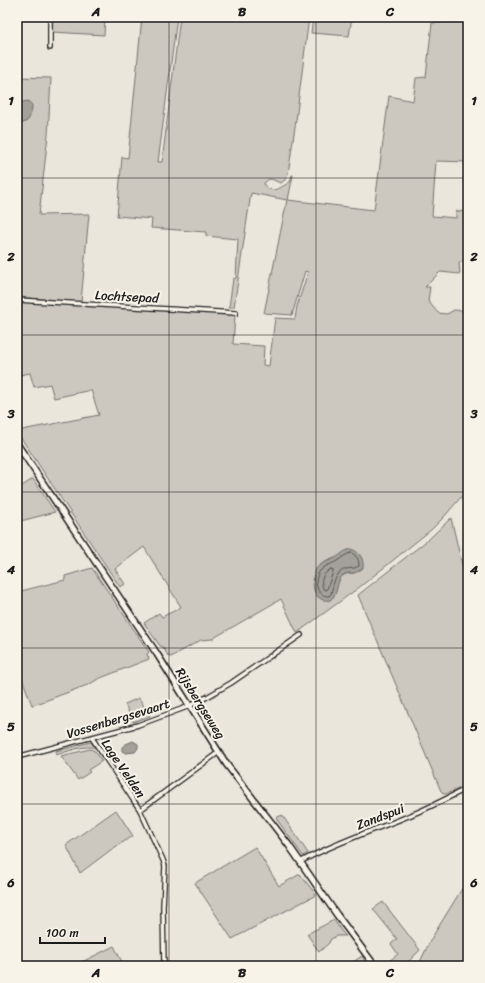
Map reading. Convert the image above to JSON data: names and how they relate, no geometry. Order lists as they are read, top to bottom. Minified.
{"streets":{"main road":["Rijsbergseweg"],"street":["Lochtsepad","Vossenbergsevaart","Lage Velden","Zandspui"]},"crossings":[["Rijsbergseweg","Vossenbergsevaart"],["Rijsbergseweg","Zandspui"],["Vossenbergsevaart","Lage Velden"]],"scale_bar":"100 m","grid":{"columns":["A","B","C"],"rows":["1","2","3","4","5","6"]}}
